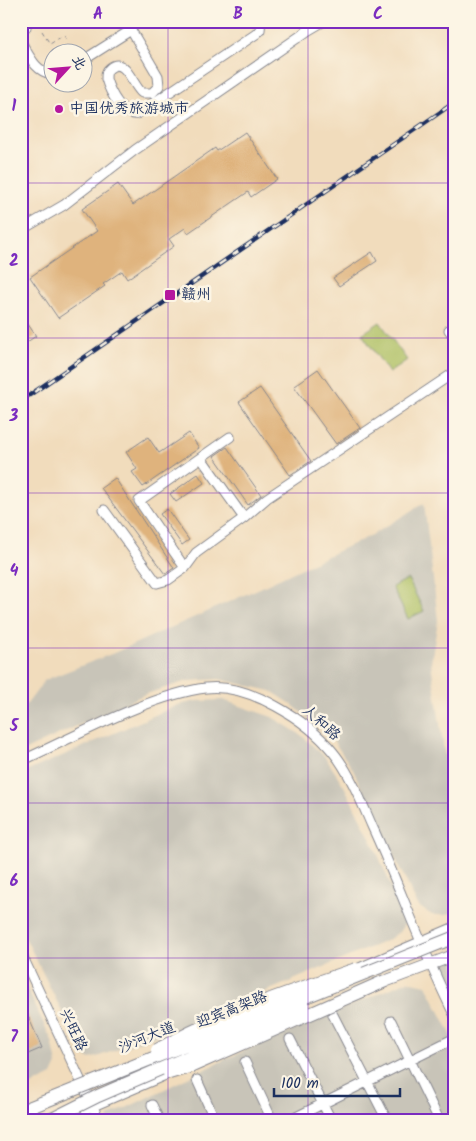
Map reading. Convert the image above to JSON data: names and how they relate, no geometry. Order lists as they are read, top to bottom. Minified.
{"streets":{"highway":["迎宾高架路"],"main road":["沙河大道"],"street":["人和路","兴旺路"]},"crossings":[["人和路","沙河大道"],["迎宾高架路","沙河大道"],["兴旺路","沙河大道"]],"places":{"other":["中国优秀旅游城市"],"transit":["赣州"]},"scale_bar":"100 m","north":"top right","grid":{"columns":["A","B","C"],"rows":["1","2","3","4","5","6","7"]}}
